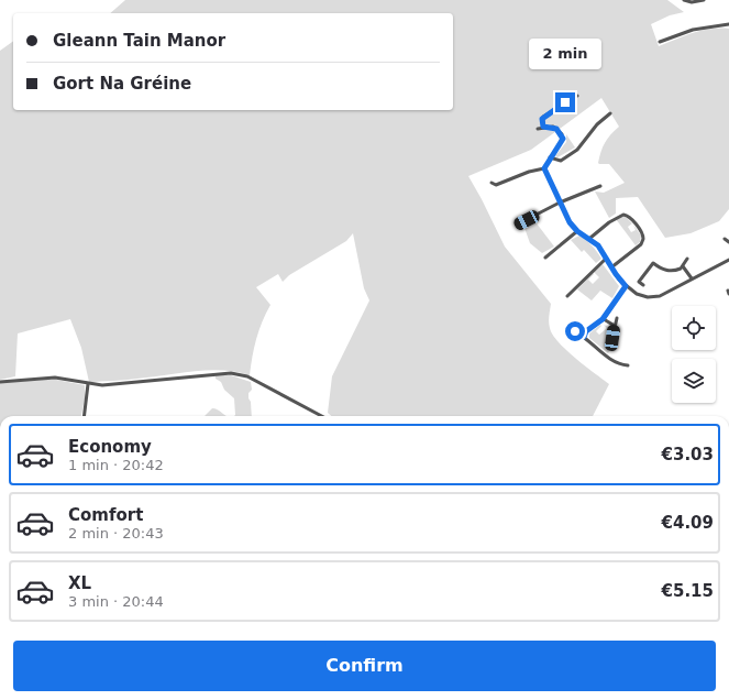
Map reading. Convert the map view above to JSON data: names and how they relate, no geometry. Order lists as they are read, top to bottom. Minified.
{"page":{"banner":["Gleann Tain Manor","Gort Na Gréine"],"bubble":"2 min","list":[{"name":"Economy","note":"1 min · 20:42","value":"€3.03"},{"name":"Comfort","note":"2 min · 20:43","value":"€4.09"},{"name":"XL","note":"3 min · 20:44","value":"€5.15"}],"buttons":"Confirm"}}
